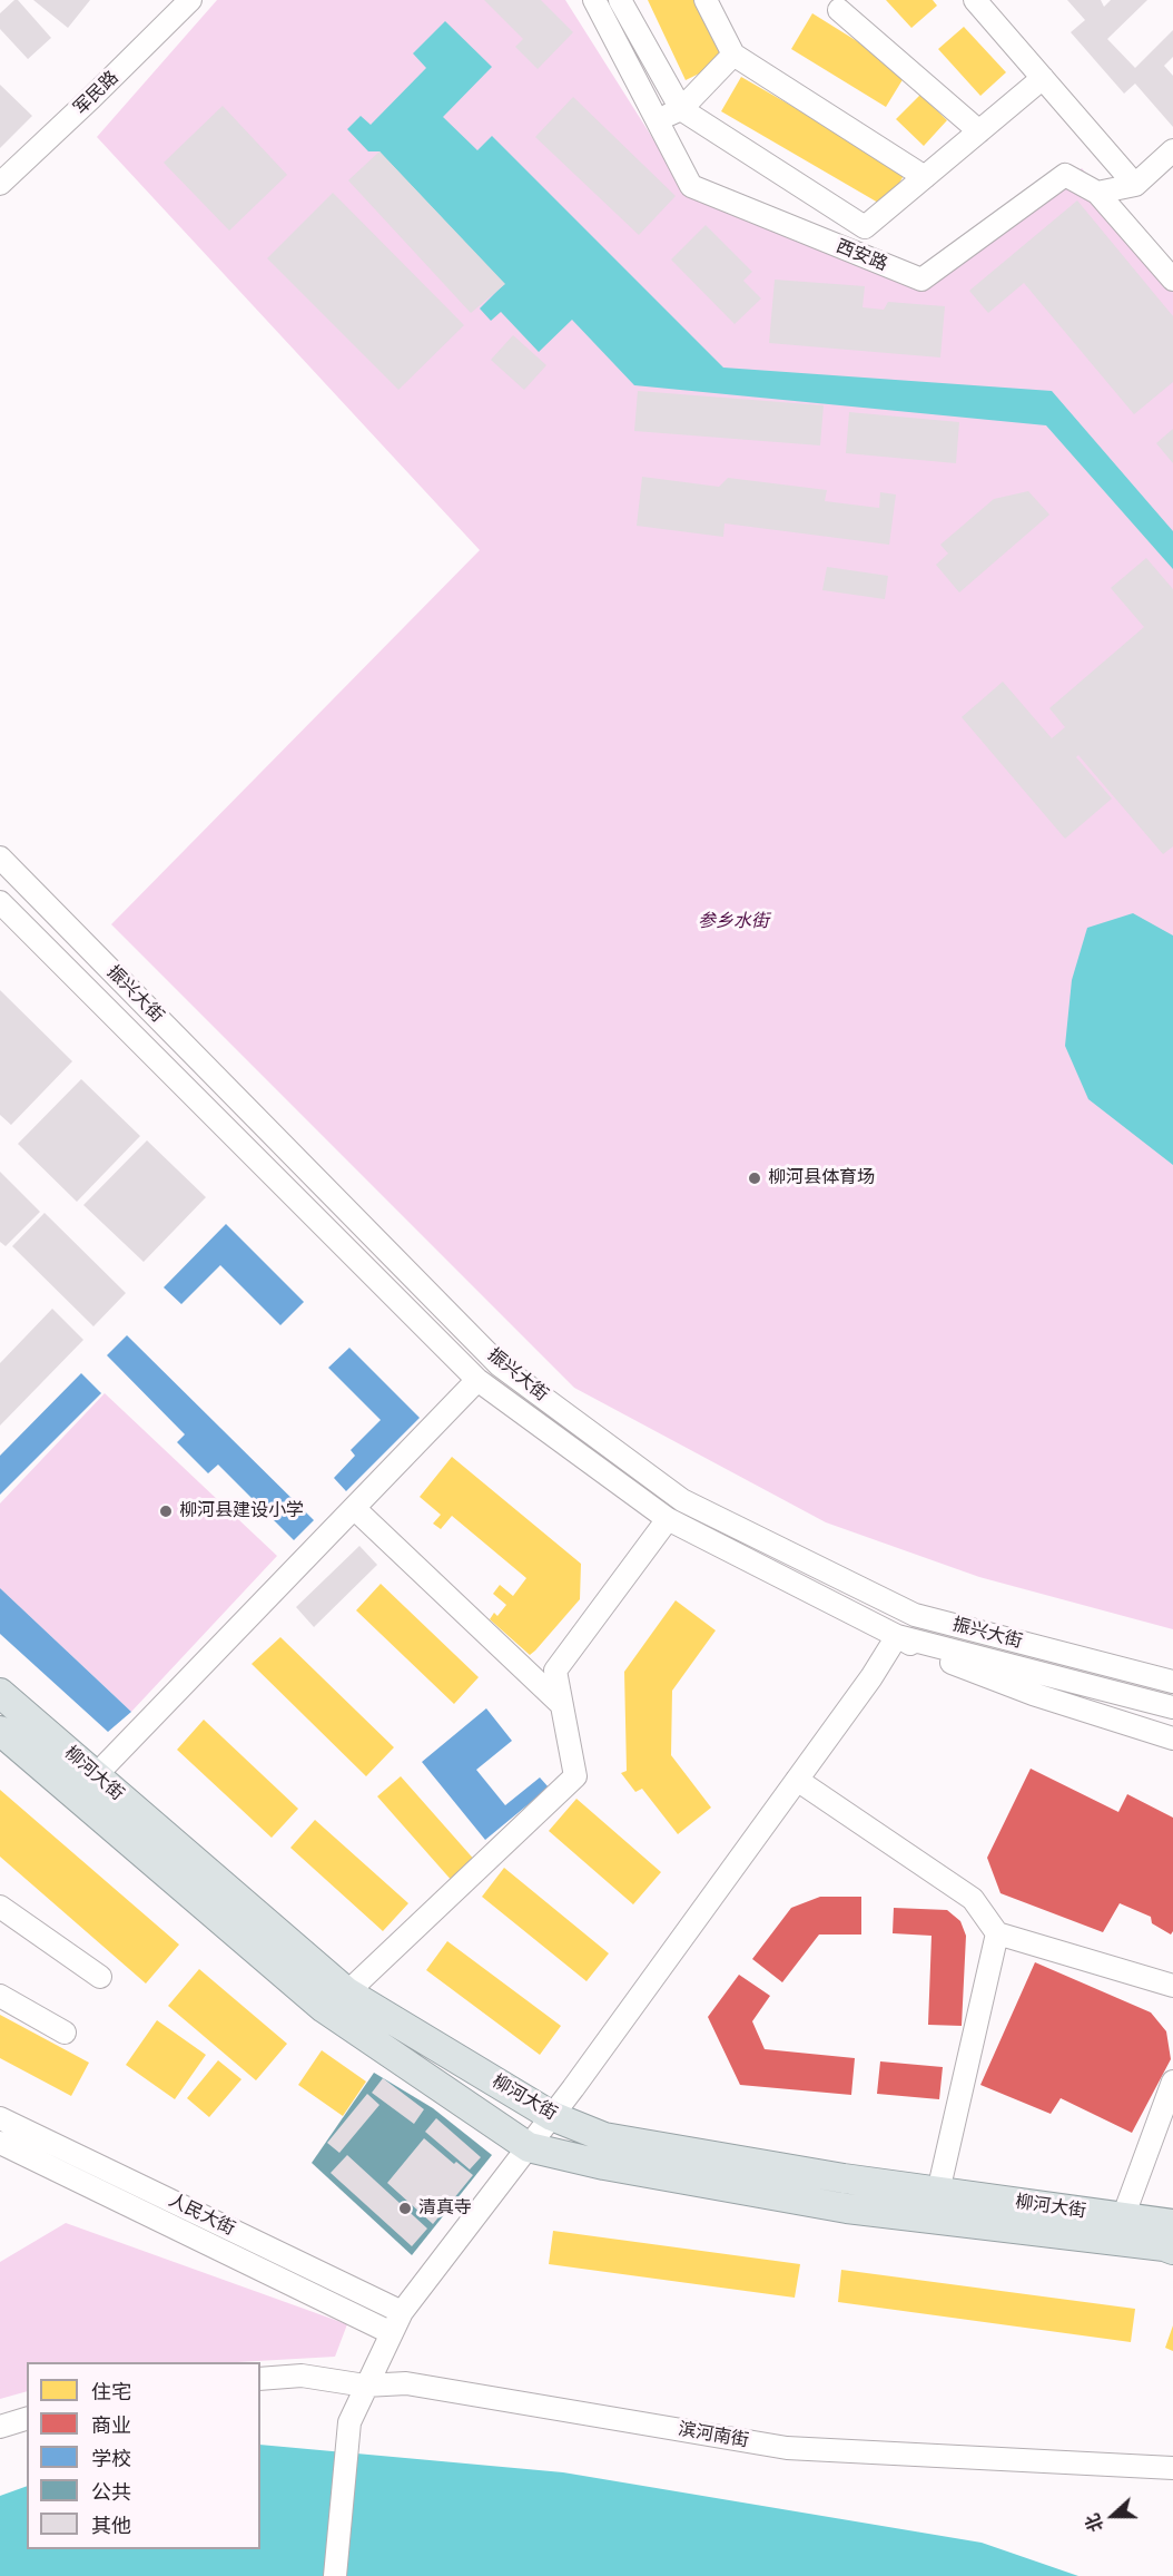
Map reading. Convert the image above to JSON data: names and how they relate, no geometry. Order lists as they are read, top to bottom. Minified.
{"streets":{"main road":["柳河大街"],"street":["军民路","西安路","振兴大街","人民大街","滨河南街"]},"parks":["参乡水街"],"places":["柳河县体育场","柳河县建设小学","清真寺"],"legend":["住宅","商业","学校","公共","其他"],"north":"left"}
